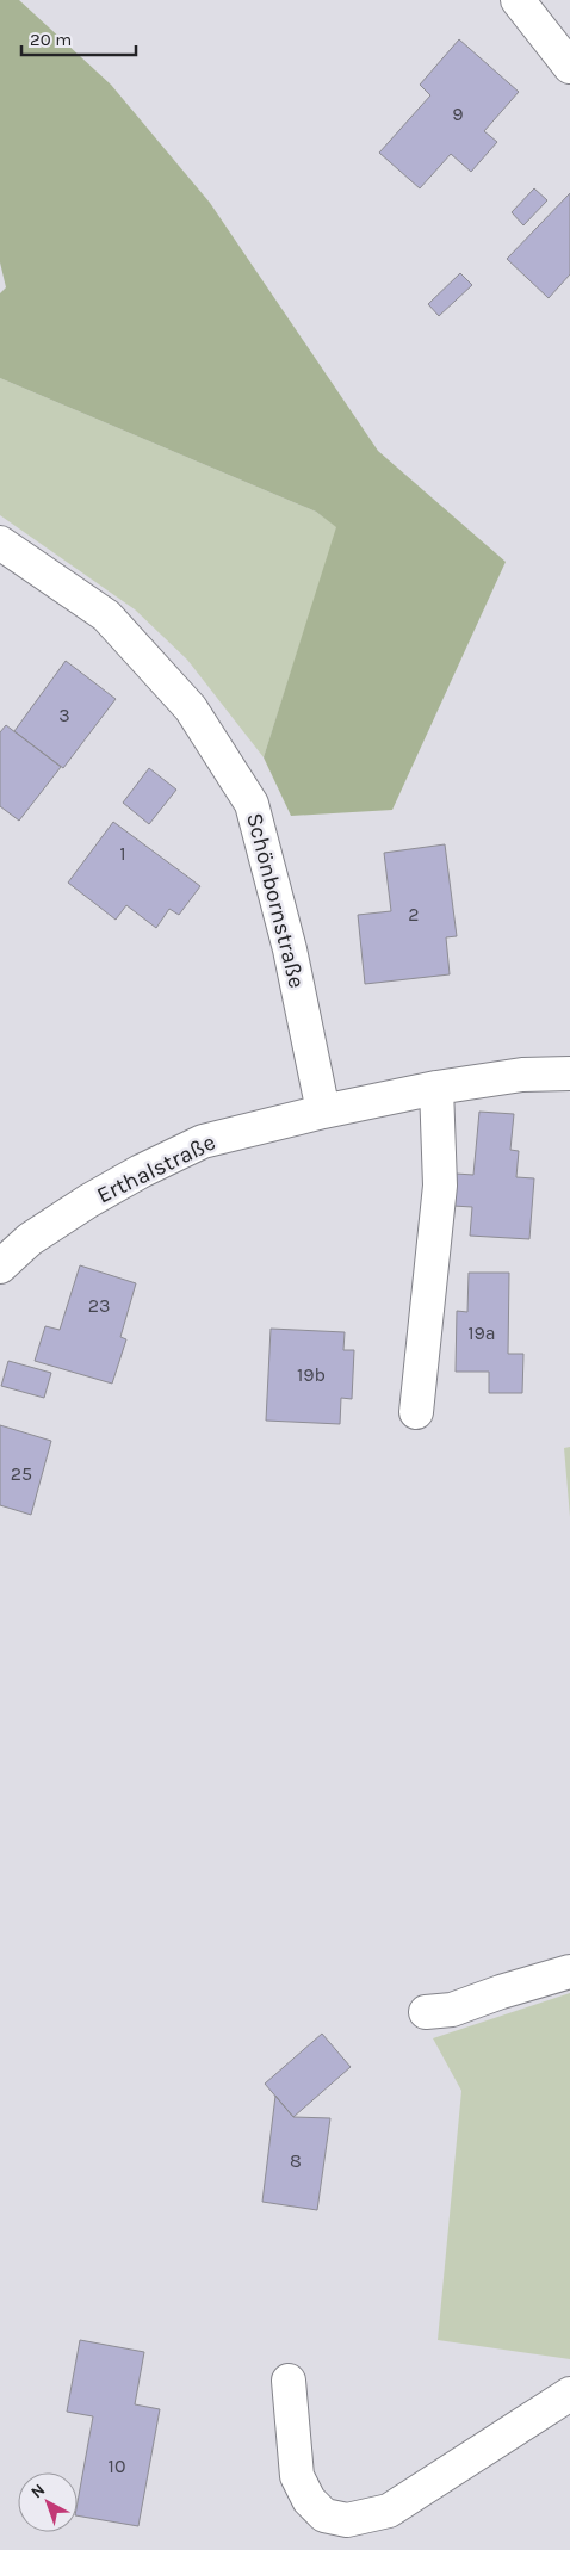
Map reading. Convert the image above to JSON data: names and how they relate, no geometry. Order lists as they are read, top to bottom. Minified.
{"streets":{"street":["Schönbornstraße","Erthalstraße"]},"crossings":[["Schönbornstraße","Erthalstraße"]],"house_numbers":["9","3","1","2","23","19a","19b","25","8","10"],"scale_bar":"20 m","north":"top left"}
